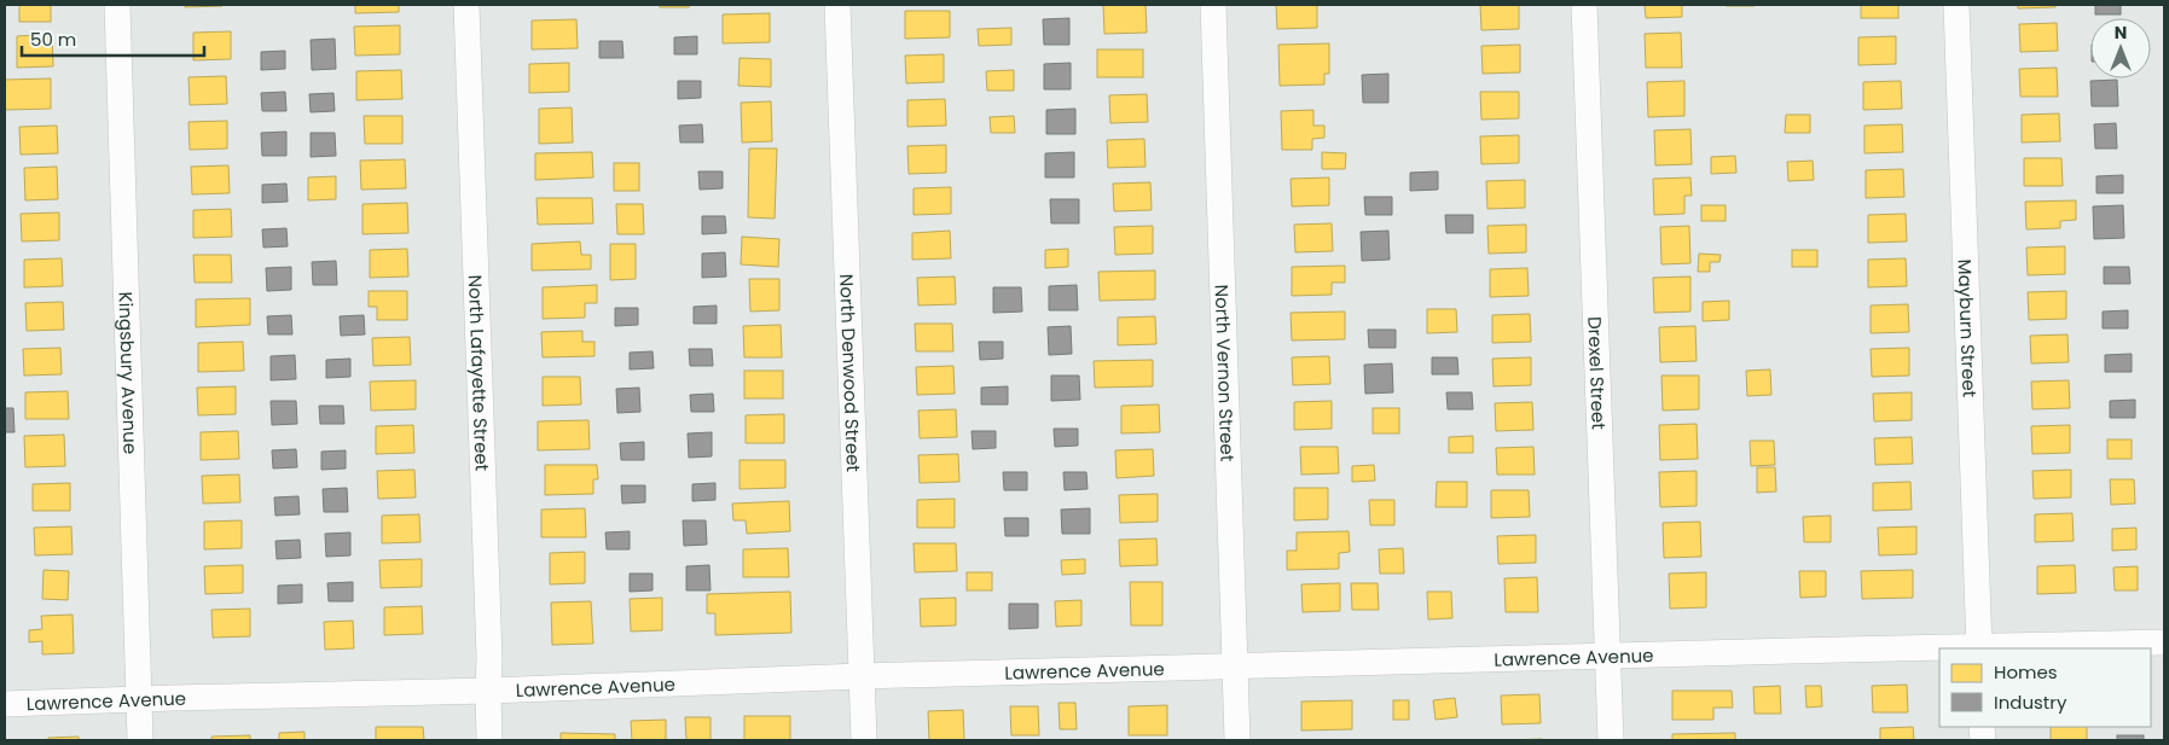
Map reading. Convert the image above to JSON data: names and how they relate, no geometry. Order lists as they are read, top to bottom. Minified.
{"streets":{"street":["Mayburn Street","North Vernon Street","Drexel Street","Kingsbury Avenue","North Lafayette Street","North Denwood Street","Lawrence Avenue"]},"crossings":[["Mayburn Street","Lawrence Avenue"],["North Vernon Street","Lawrence Avenue"],["Drexel Street","Lawrence Avenue"],["Kingsbury Avenue","Lawrence Avenue"],["North Lafayette Street","Lawrence Avenue"],["North Denwood Street","Lawrence Avenue"]],"legend":["Homes","Industry"],"scale_bar":"50 m","north":"top"}
